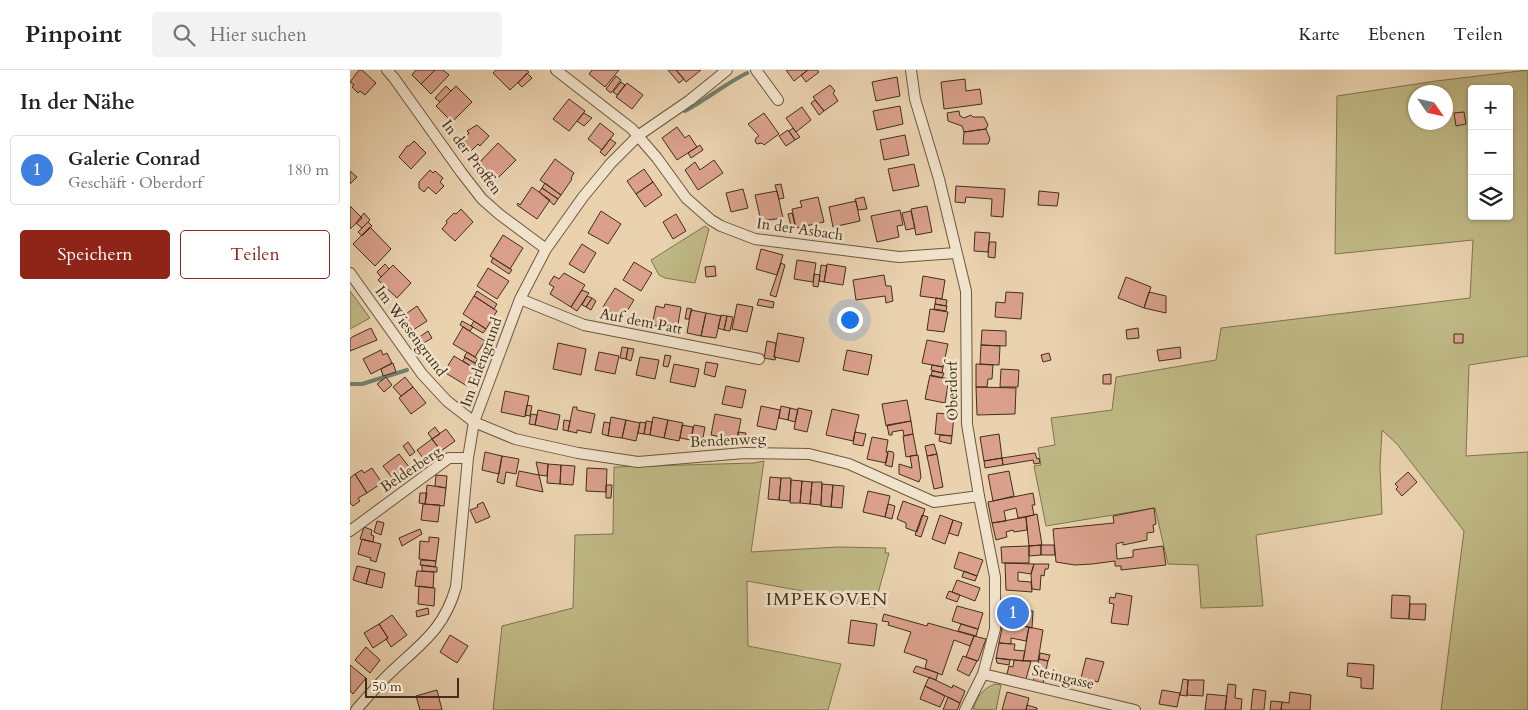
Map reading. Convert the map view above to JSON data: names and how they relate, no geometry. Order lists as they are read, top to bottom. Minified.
{"streets":{"street":["In der Proffen","In der Asbach","Auf dem Patt","Im Wiesengrund","Im Erlengrund","Oberdorf","Bendenweg","Belderberg","Steingasse"]},"crossings":[["In der Proffen","Im Erlengrund"],["In der Asbach","Im Erlengrund"],["In der Asbach","Oberdorf"],["Auf dem Patt","Im Erlengrund"],["Im Wiesengrund","Im Erlengrund"],["Im Wiesengrund","Bendenweg"],["Im Erlengrund","Bendenweg"],["Im Erlengrund","Belderberg"],["Oberdorf","Bendenweg"],["Oberdorf","Steingasse"]],"districts":["IMPEKOVEN"],"scale_bar":"50 m","north":"bottom right","page":{"header":"Pinpoint","search":"Hier suchen","nav":["Karte","Ebenen","Teilen"],"heading":"In der Nähe","map_buttons":["+","−"],"list":[{"mark":"1","name":"Galerie Conrad","note":"Geschäft · Oberdorf","value":"180 m"}],"buttons":["Speichern","Teilen"],"pins":"1","scale":"50 m"}}
